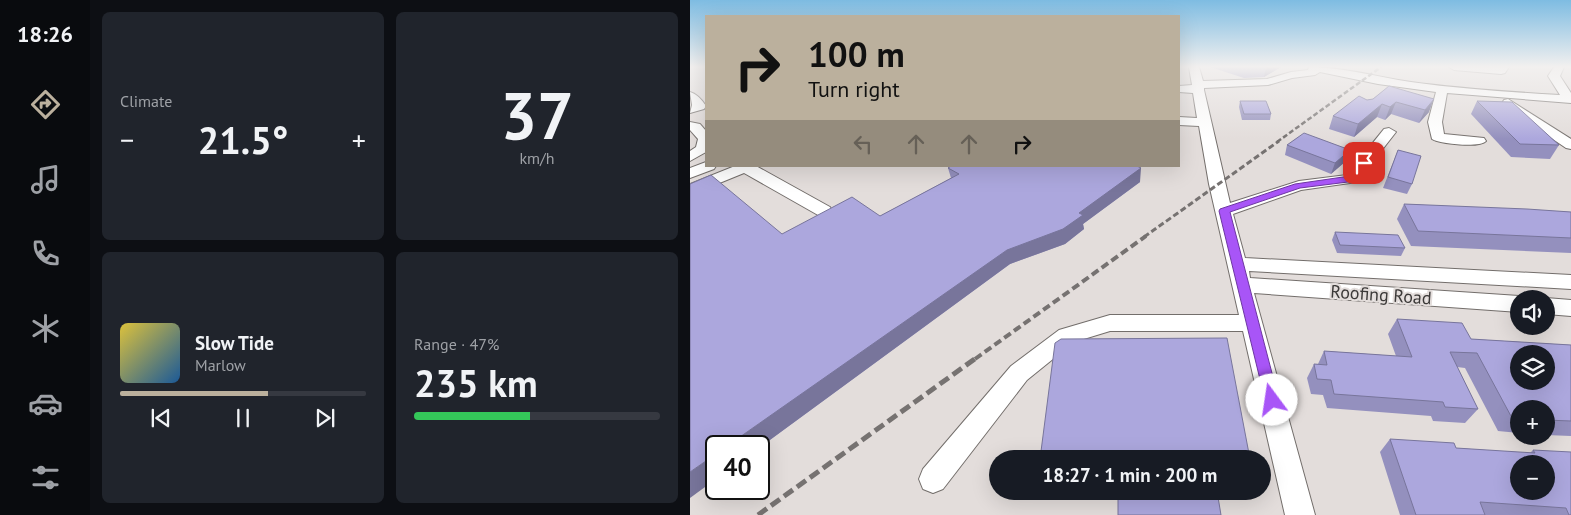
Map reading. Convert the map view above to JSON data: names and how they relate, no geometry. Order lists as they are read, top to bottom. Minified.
{"streets":{"street":["Roofing Road"]},"page":{"tabs":"18:26","tile":["Climate",["37","km/h"],["Range · 47%","235 km"]],"turn":["100 m","Turn right"],"heat":["−","21.5°","+"],"map_buttons":["+","−"],"song":["Slow Tide","Marlow"],"limit":"40","trip":"18:27 · 1 min · 200 m"}}
